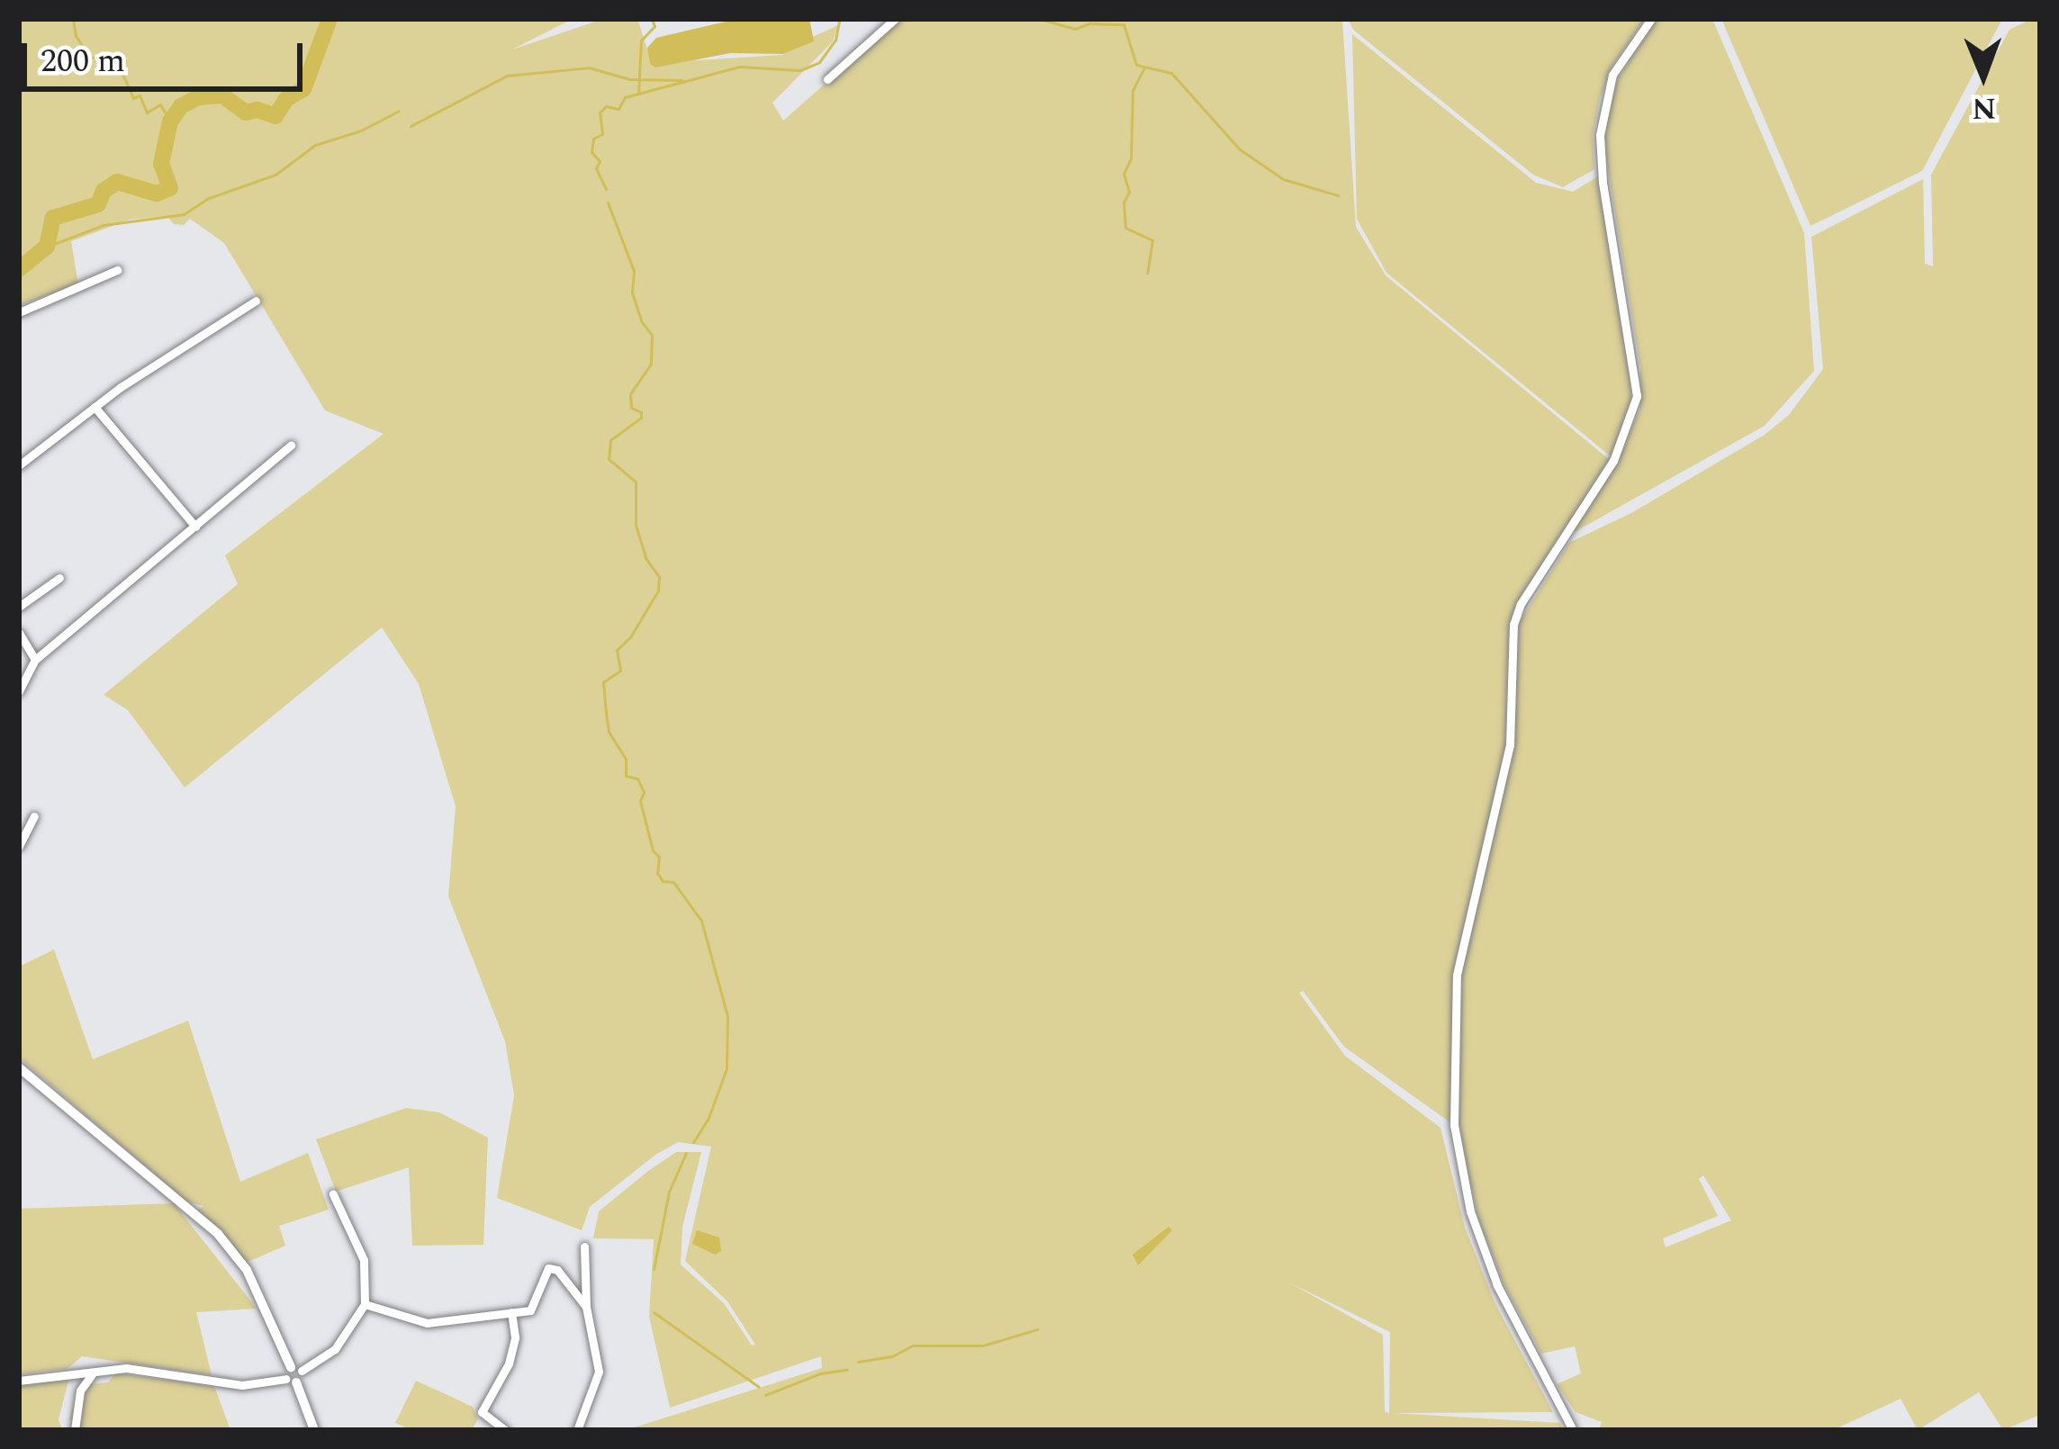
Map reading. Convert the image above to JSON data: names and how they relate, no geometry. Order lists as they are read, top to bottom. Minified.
{"scale_bar":"200 m","north":"bottom"}
